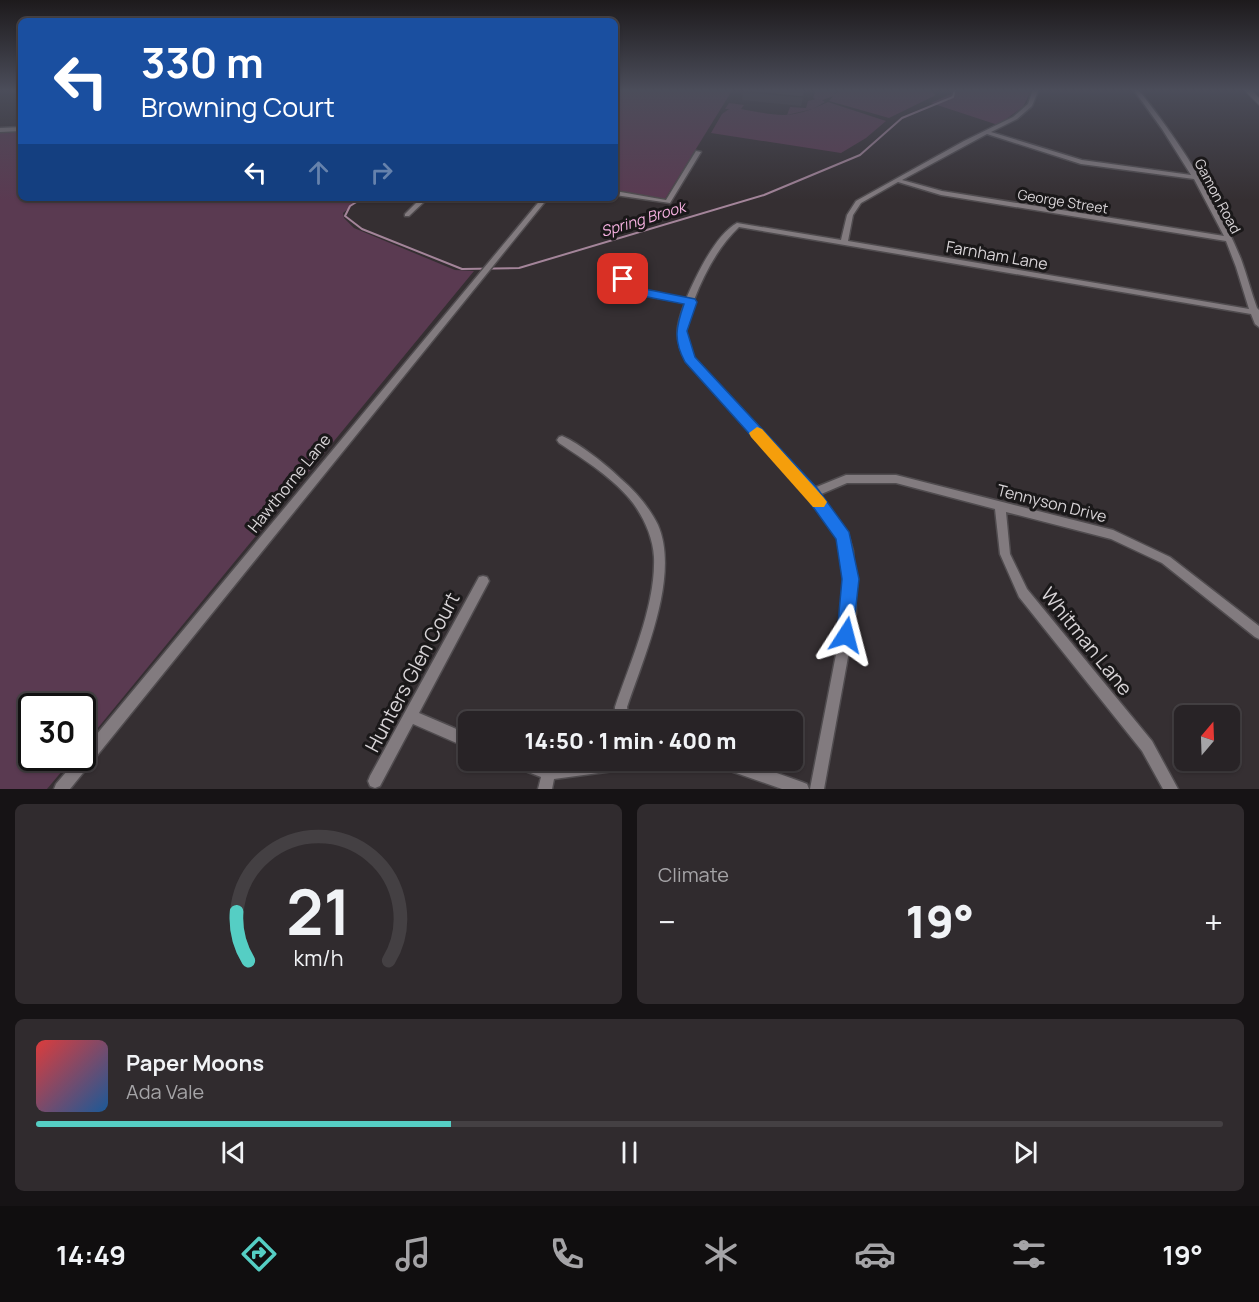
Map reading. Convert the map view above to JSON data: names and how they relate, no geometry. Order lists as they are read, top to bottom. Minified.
{"streets":{"street":["Gamon Road","George Street","Farnham Lane","Hawthorne Lane","Tennyson Drive","Whitman Lane","Hunters Glen Court"]},"crossings":[["Gamon Road","George Street"],["Gamon Road","Farnham Lane"],["Tennyson Drive","Whitman Lane"]],"water":["Spring Brook"],"north":"top","page":{"turn":["330 m","Browning Court"],"limit":"30","trip":"14:50 · 1 min · 400 m","tile":"Climate","heat":["−","19°","+"],"song":["Paper Moons","Ada Vale"],"tabs":["14:49","19°"],"gauge":["21","km/h"]}}
